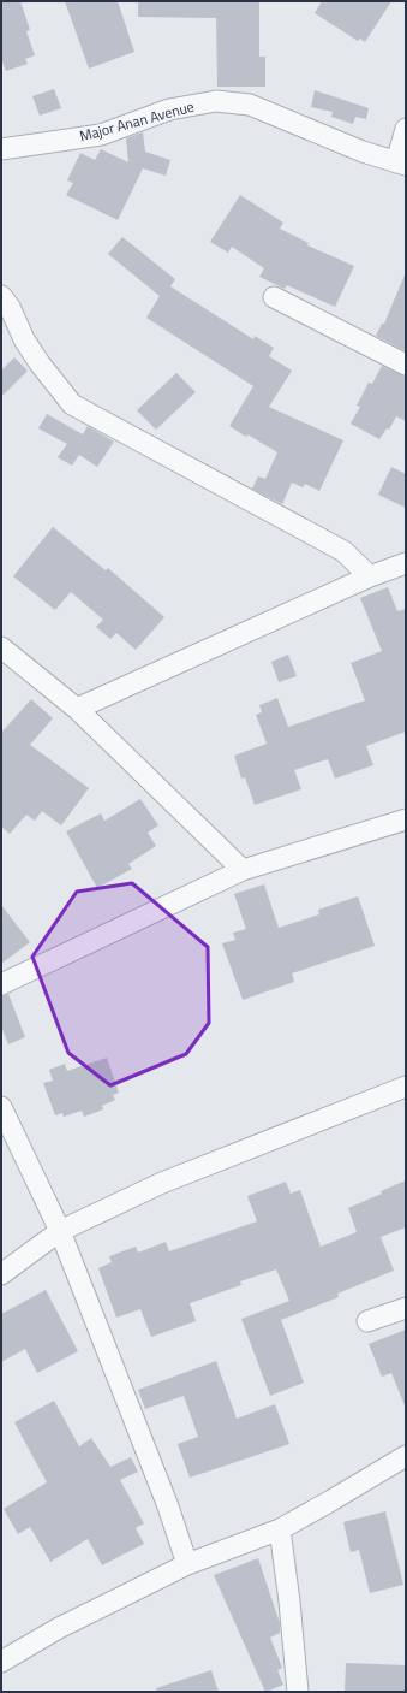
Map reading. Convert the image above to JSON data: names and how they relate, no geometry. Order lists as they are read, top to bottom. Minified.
{"streets":{"street":["Major Anan Avenue"]}}
